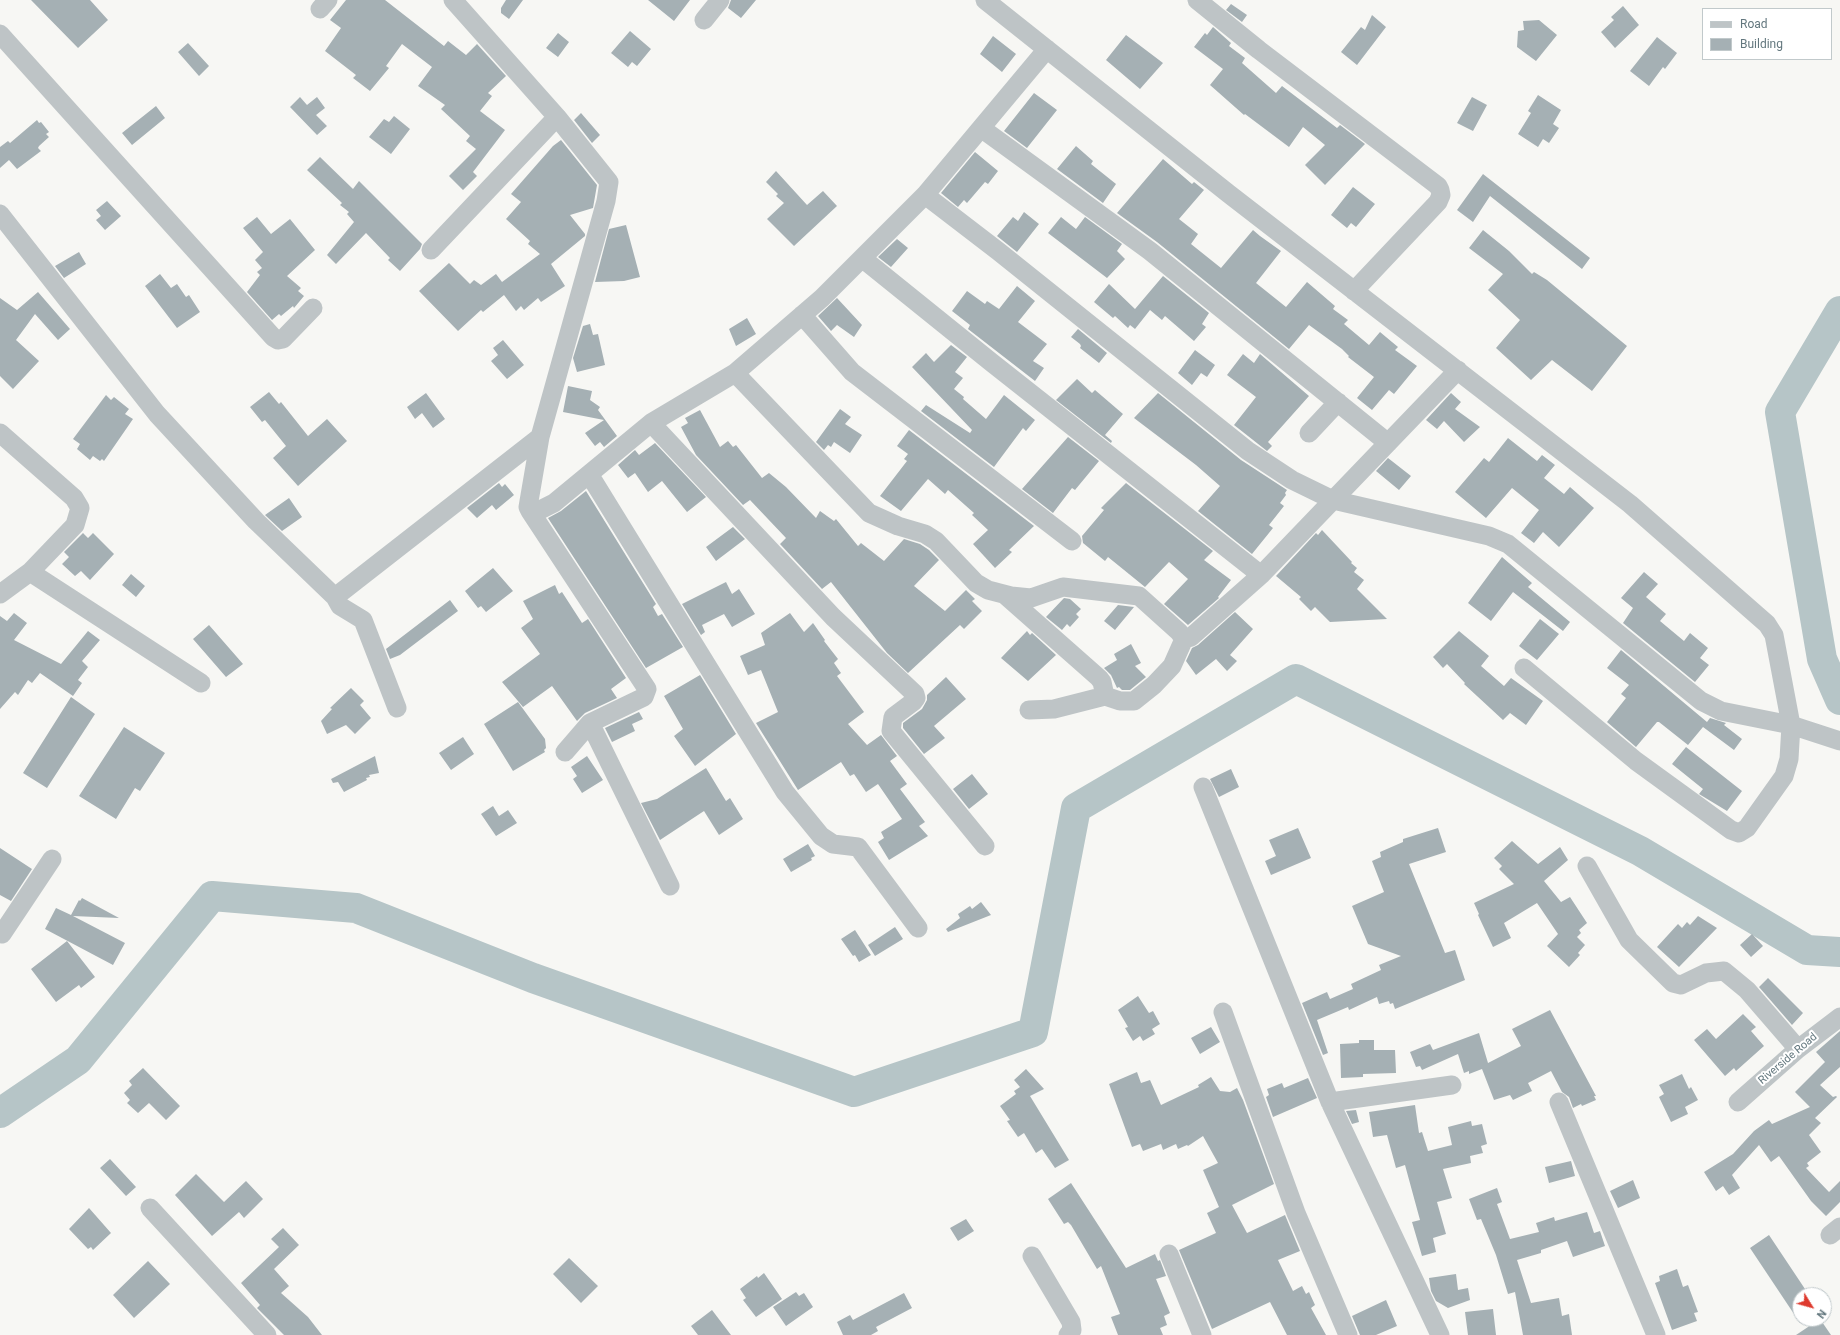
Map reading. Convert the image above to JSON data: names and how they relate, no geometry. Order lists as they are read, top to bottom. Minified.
{"streets":{"street":["Riverside Road"]},"legend":["Road","Building"],"north":"bottom right"}
